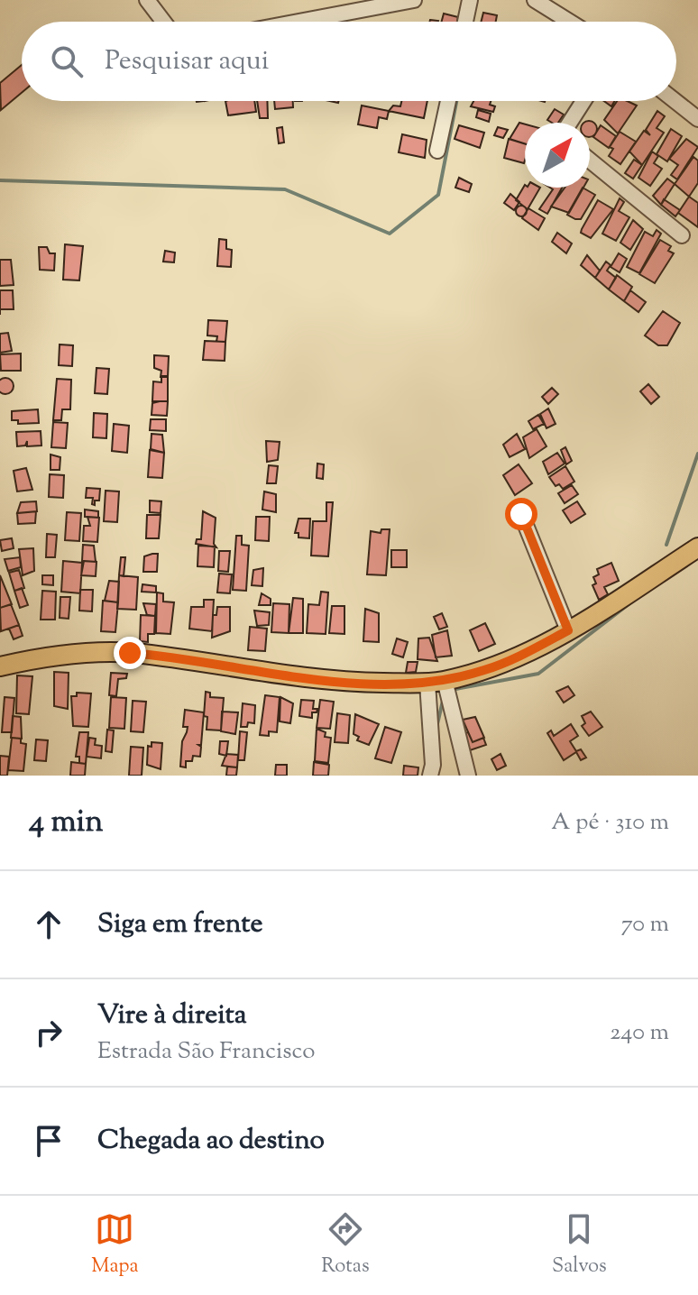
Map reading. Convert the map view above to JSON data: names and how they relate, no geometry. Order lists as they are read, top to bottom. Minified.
{"north":"top right","page":{"search":"Pesquisar aqui","heading":["4 min","A pé · 310 m"],"list":[["Siga em frente","70 m"],["Vire à direita","Estrada São Francisco","240 m"],"Chegada ao destino"],"nav":["Mapa","Rotas","Salvos"]}}
